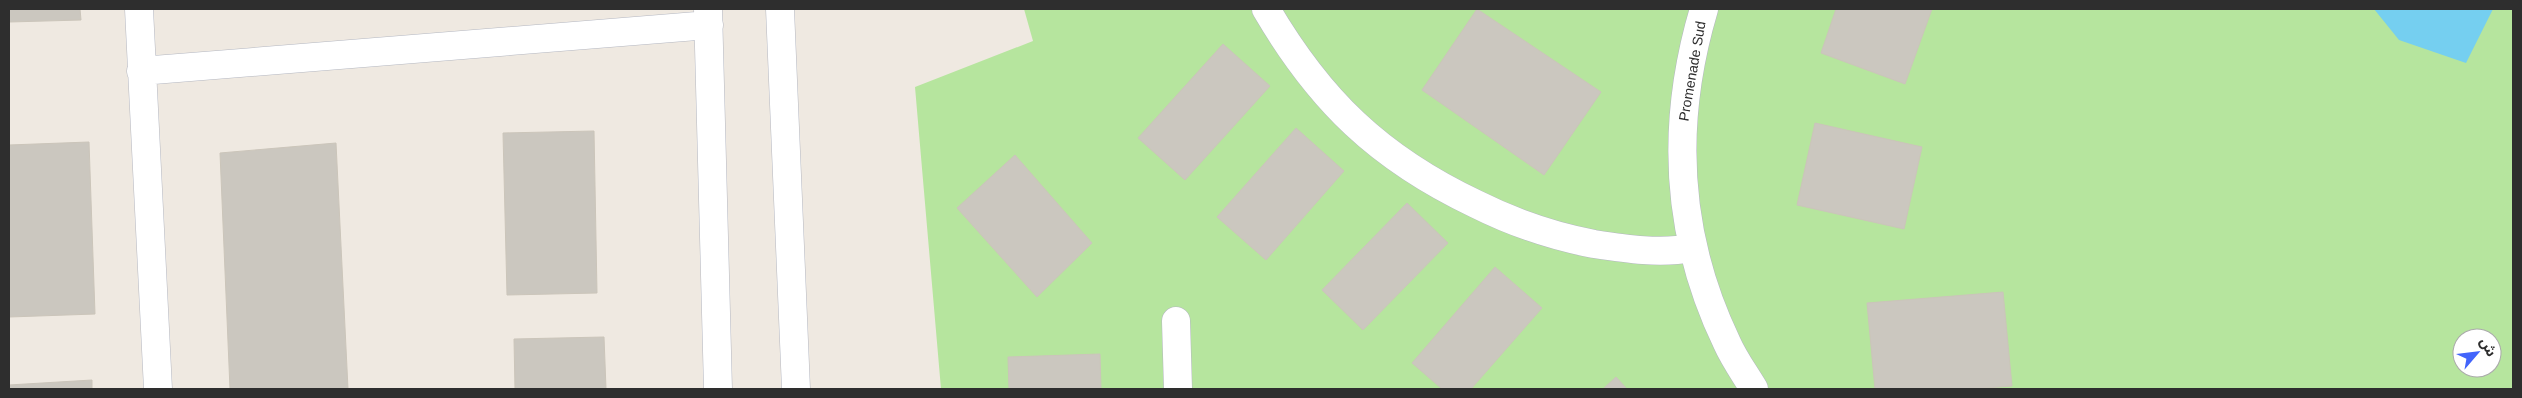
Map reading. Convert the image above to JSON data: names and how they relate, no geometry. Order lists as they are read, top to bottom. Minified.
{"streets":{"street":["Promenade Sud"]},"north":"top right"}
